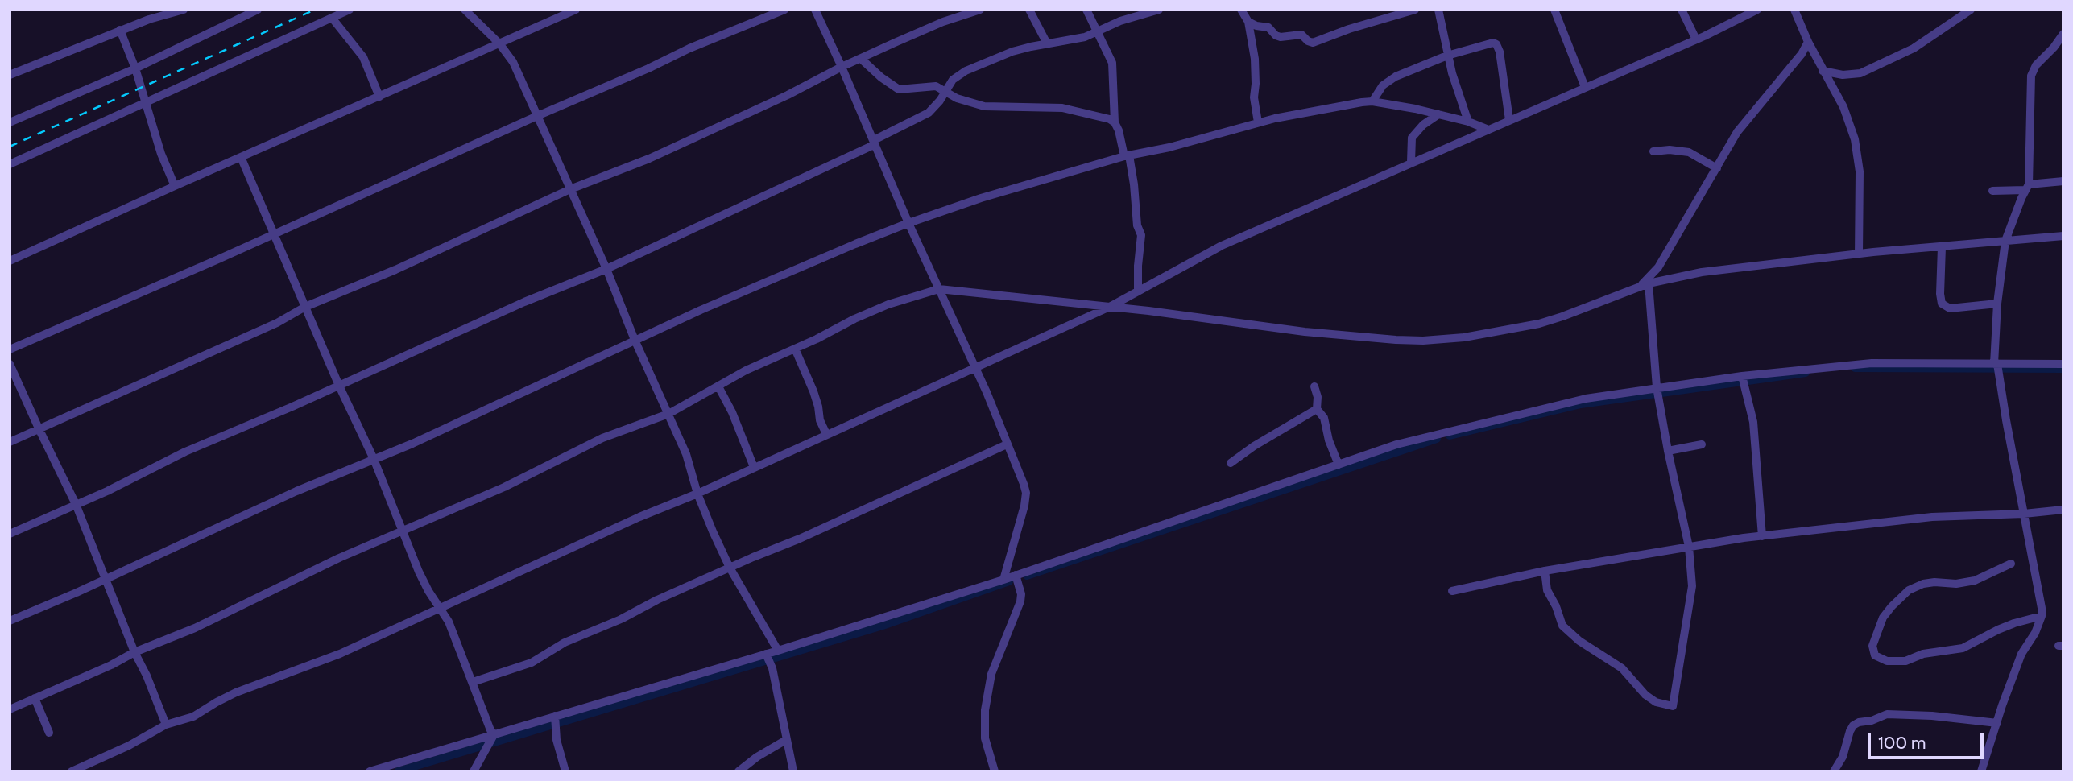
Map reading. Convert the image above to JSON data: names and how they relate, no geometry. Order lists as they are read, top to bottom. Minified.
{"scale_bar":"100 m"}
